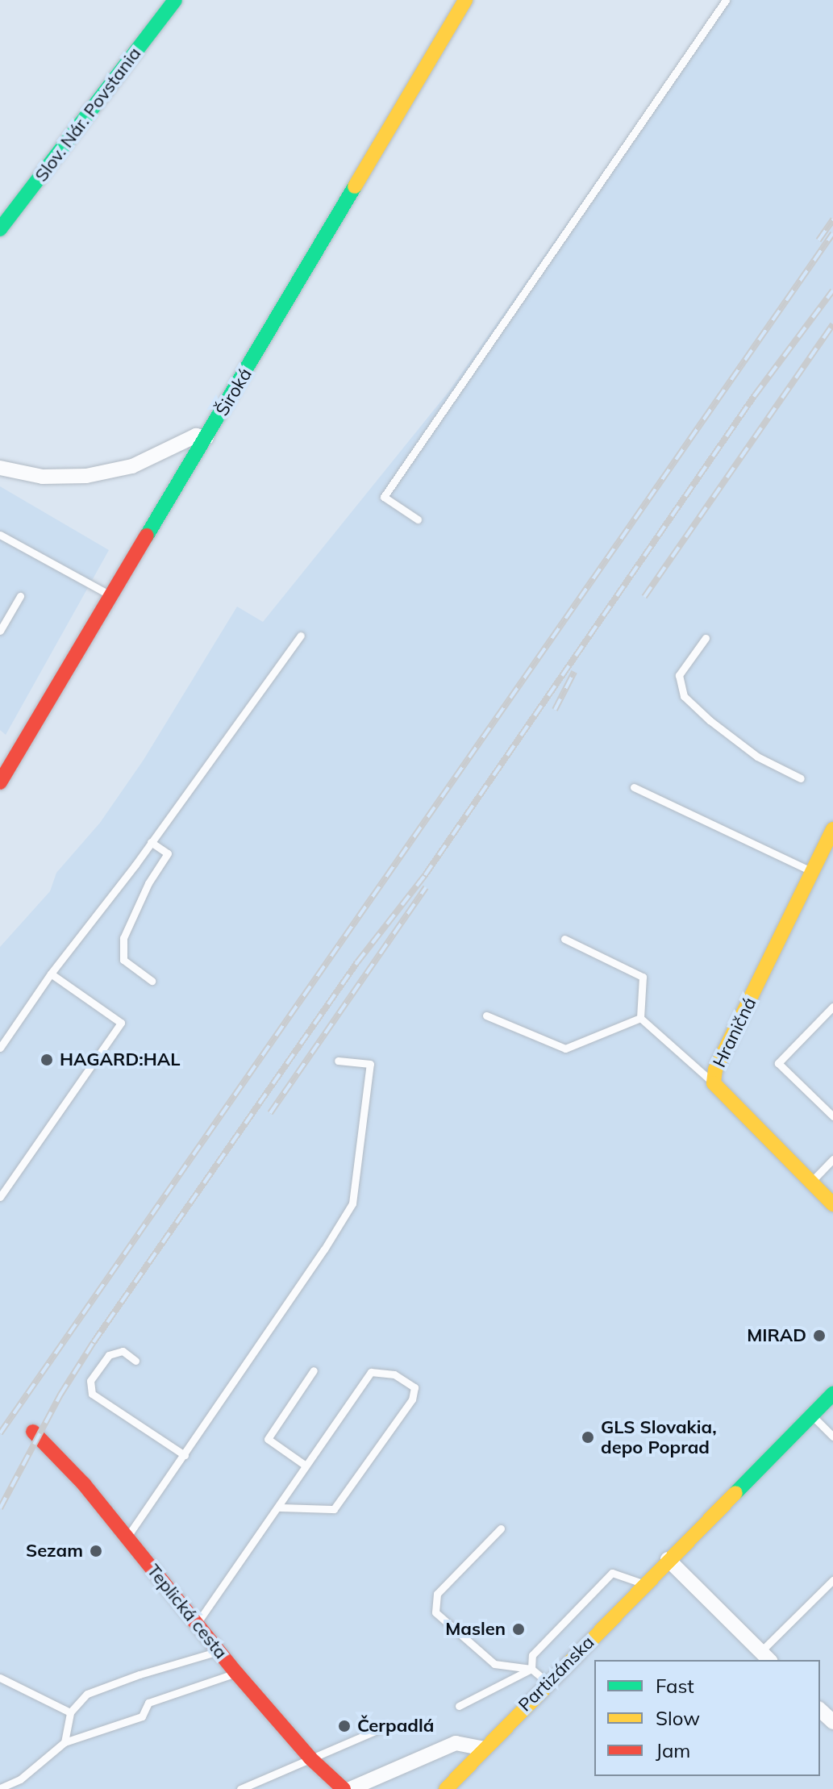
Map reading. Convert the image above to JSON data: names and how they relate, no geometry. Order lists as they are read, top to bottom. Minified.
{"streets":{"street":["Slov. Nár. Povstania","Široká","Hraničná","Teplická cesta","Partizánska"]},"places":["HAGARD:HAL","MIRAD","GLS Slovakia, depo Poprad","Sezam","Maslen","Čerpadlá"],"legend":["Fast","Slow","Jam"]}
